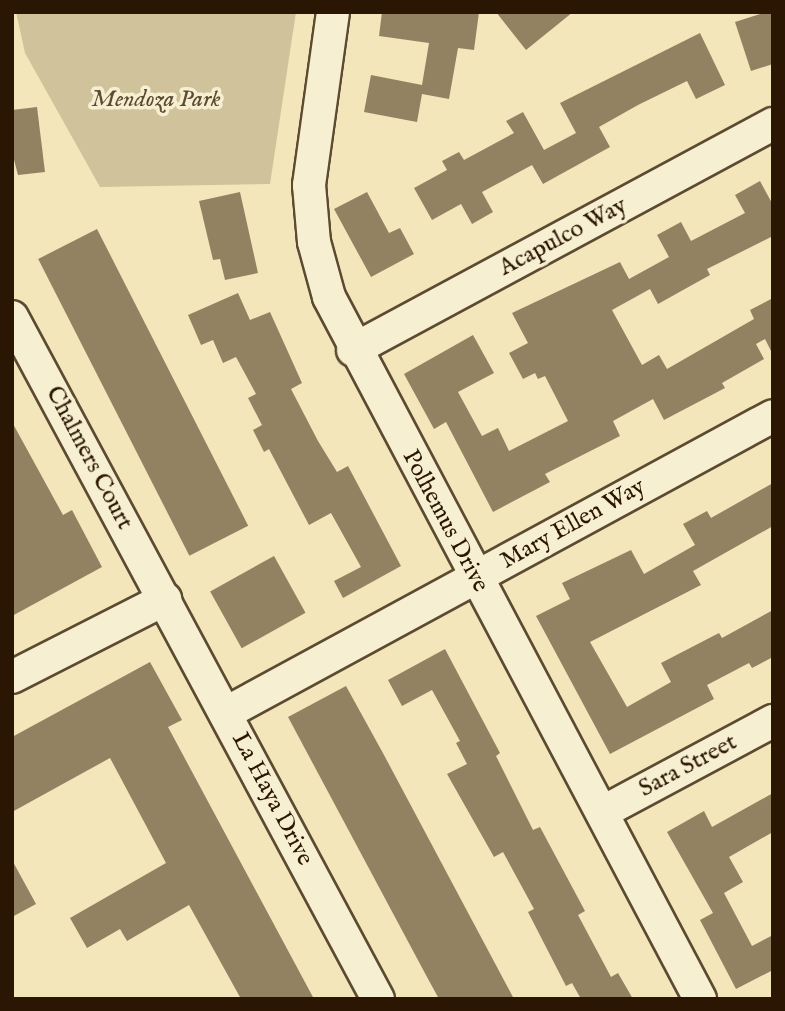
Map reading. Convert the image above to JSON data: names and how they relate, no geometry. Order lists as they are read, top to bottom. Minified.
{"streets":{"street":["Acapulco Way","Chalmers Court","Polhemus Drive","Mary Ellen Way","Sara Street","La Haya Drive"]},"crossings":[["Acapulco Way","Polhemus Drive"],["Chalmers Court","La Haya Drive"],["Polhemus Drive","Mary Ellen Way"],["Polhemus Drive","Sara Street"],["Mary Ellen Way","La Haya Drive"]],"parks":["Mendoza Park"]}
